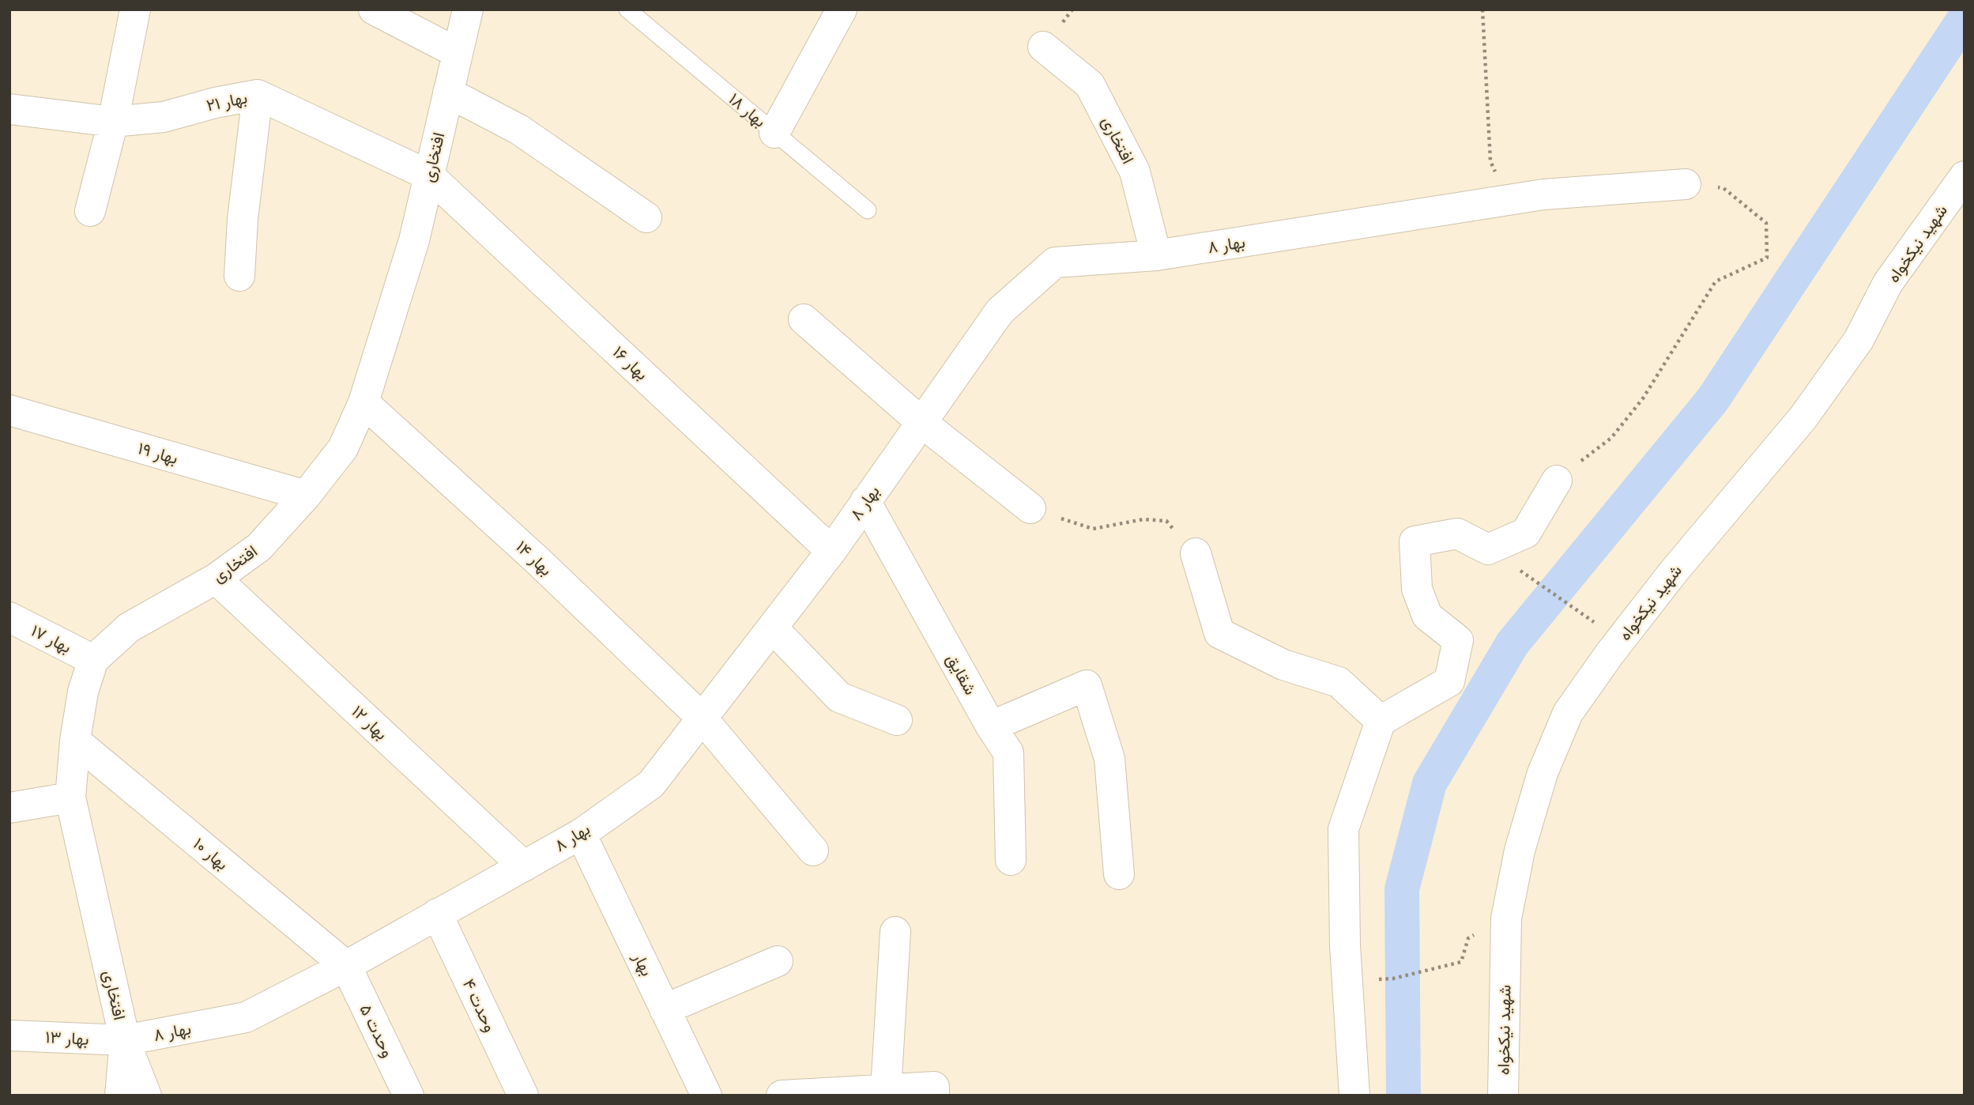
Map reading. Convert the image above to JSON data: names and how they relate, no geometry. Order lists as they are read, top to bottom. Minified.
{"streets":{"street":["بهار ۲۱","افتخاری","شهید نیکخواه","بهار ۸","بهار ۱۶","بهار ۱۹","بهار ۱۴","بهار ۱۷","شقایق","بهار ۱۲","بهار ۱۰","بهار","وحدت ۴","وحدت ۵","بهار ۱۳"],"lane":["بهار ۱۸"]},"crossings":[["بهار ۲۱","افتخاری"],["بهار ۲۱","بهار ۱۶"],["افتخاری","بهار ۸"],["افتخاری","بهار ۱۶"],["افتخاری","بهار ۱۹"],["افتخاری","بهار ۱۴"],["افتخاری","بهار ۱۷"],["افتخاری","بهار ۱۲"],["افتخاری","بهار ۱۰"],["افتخاری","بهار ۱۳"],["بهار ۸","بهار ۱۶"],["بهار ۸","بهار ۱۴"],["بهار ۸","شقایق"],["بهار ۸","بهار ۱۲"],["بهار ۸","بهار ۱۰"],["بهار ۸","بهار"],["بهار ۸","وحدت ۴"],["بهار ۸","وحدت ۵"],["بهار ۸","بهار ۱۳"],["بهار ۱۰","وحدت ۵"]]}
